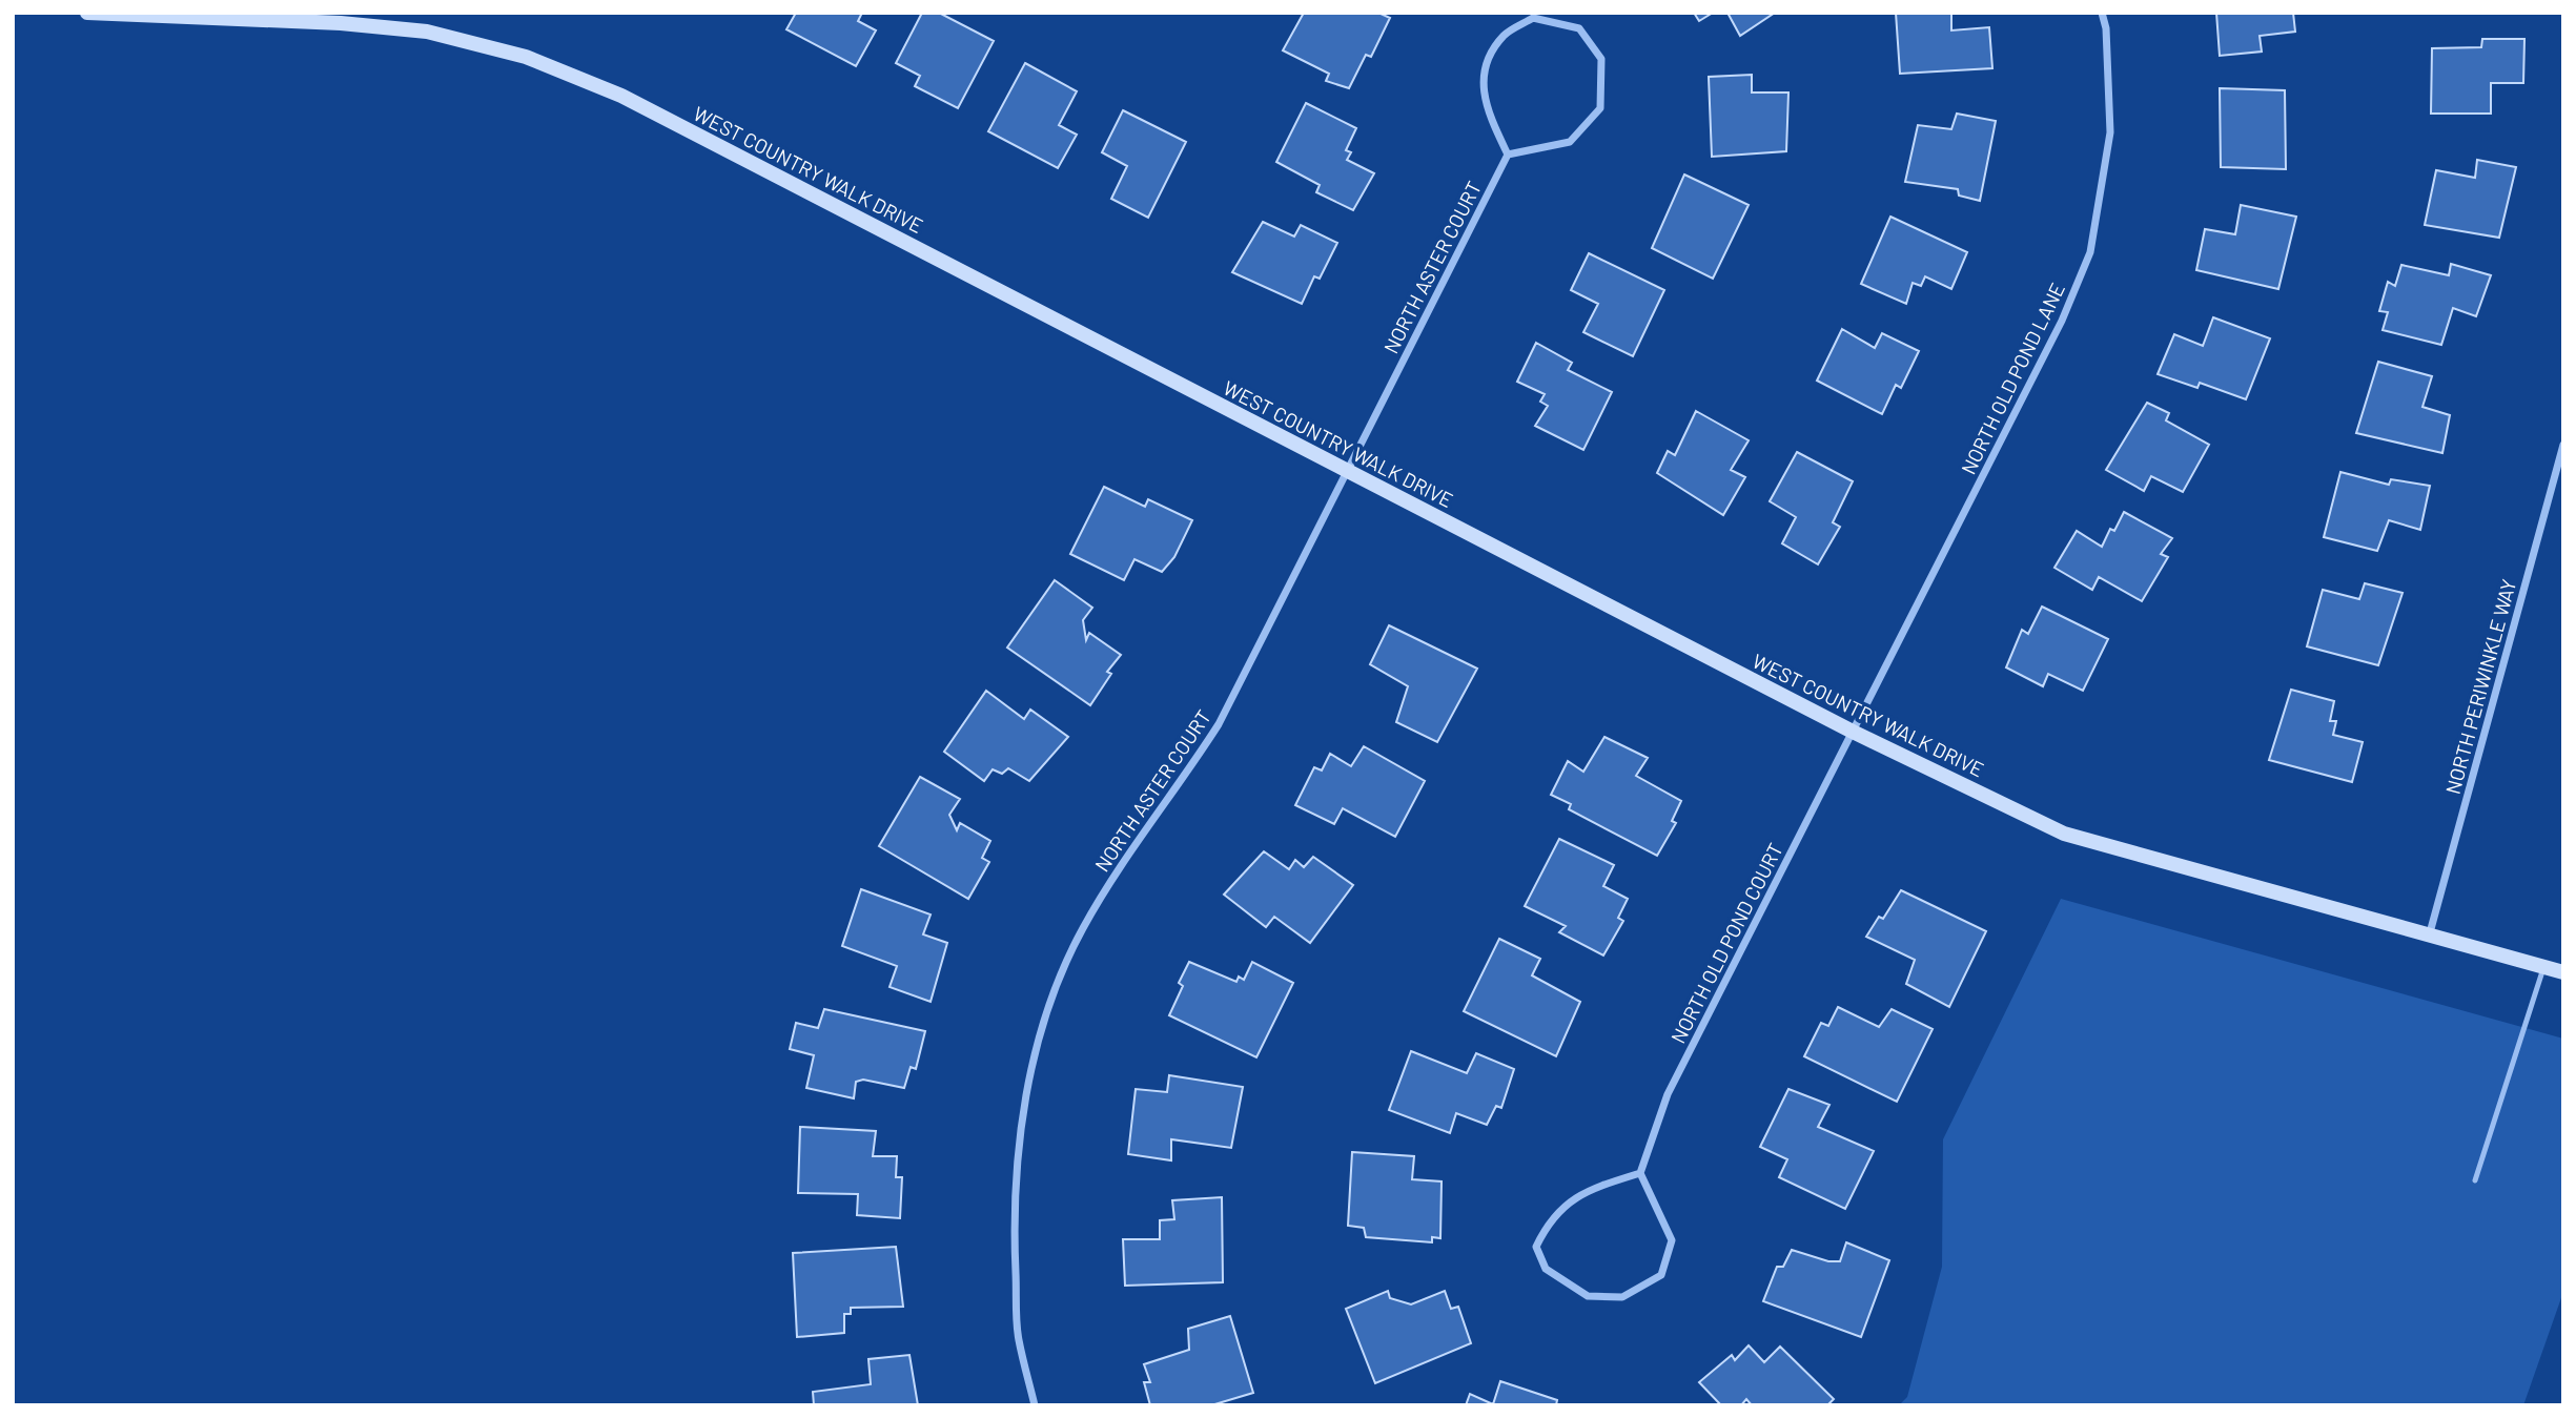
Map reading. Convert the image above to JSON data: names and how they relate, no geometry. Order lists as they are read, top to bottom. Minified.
{"streets":{"street":["WEST COUNTRY WALK DRIVE","NORTH ASTER COURT","NORTH OLD POND LANE","NORTH PERIWINKLE WAY","NORTH OLD POND COURT"]},"crossings":[["WEST COUNTRY WALK DRIVE","NORTH ASTER COURT"],["WEST COUNTRY WALK DRIVE","NORTH OLD POND LANE"],["WEST COUNTRY WALK DRIVE","NORTH PERIWINKLE WAY"],["WEST COUNTRY WALK DRIVE","NORTH OLD POND COURT"],["NORTH OLD POND LANE","NORTH OLD POND COURT"]]}
